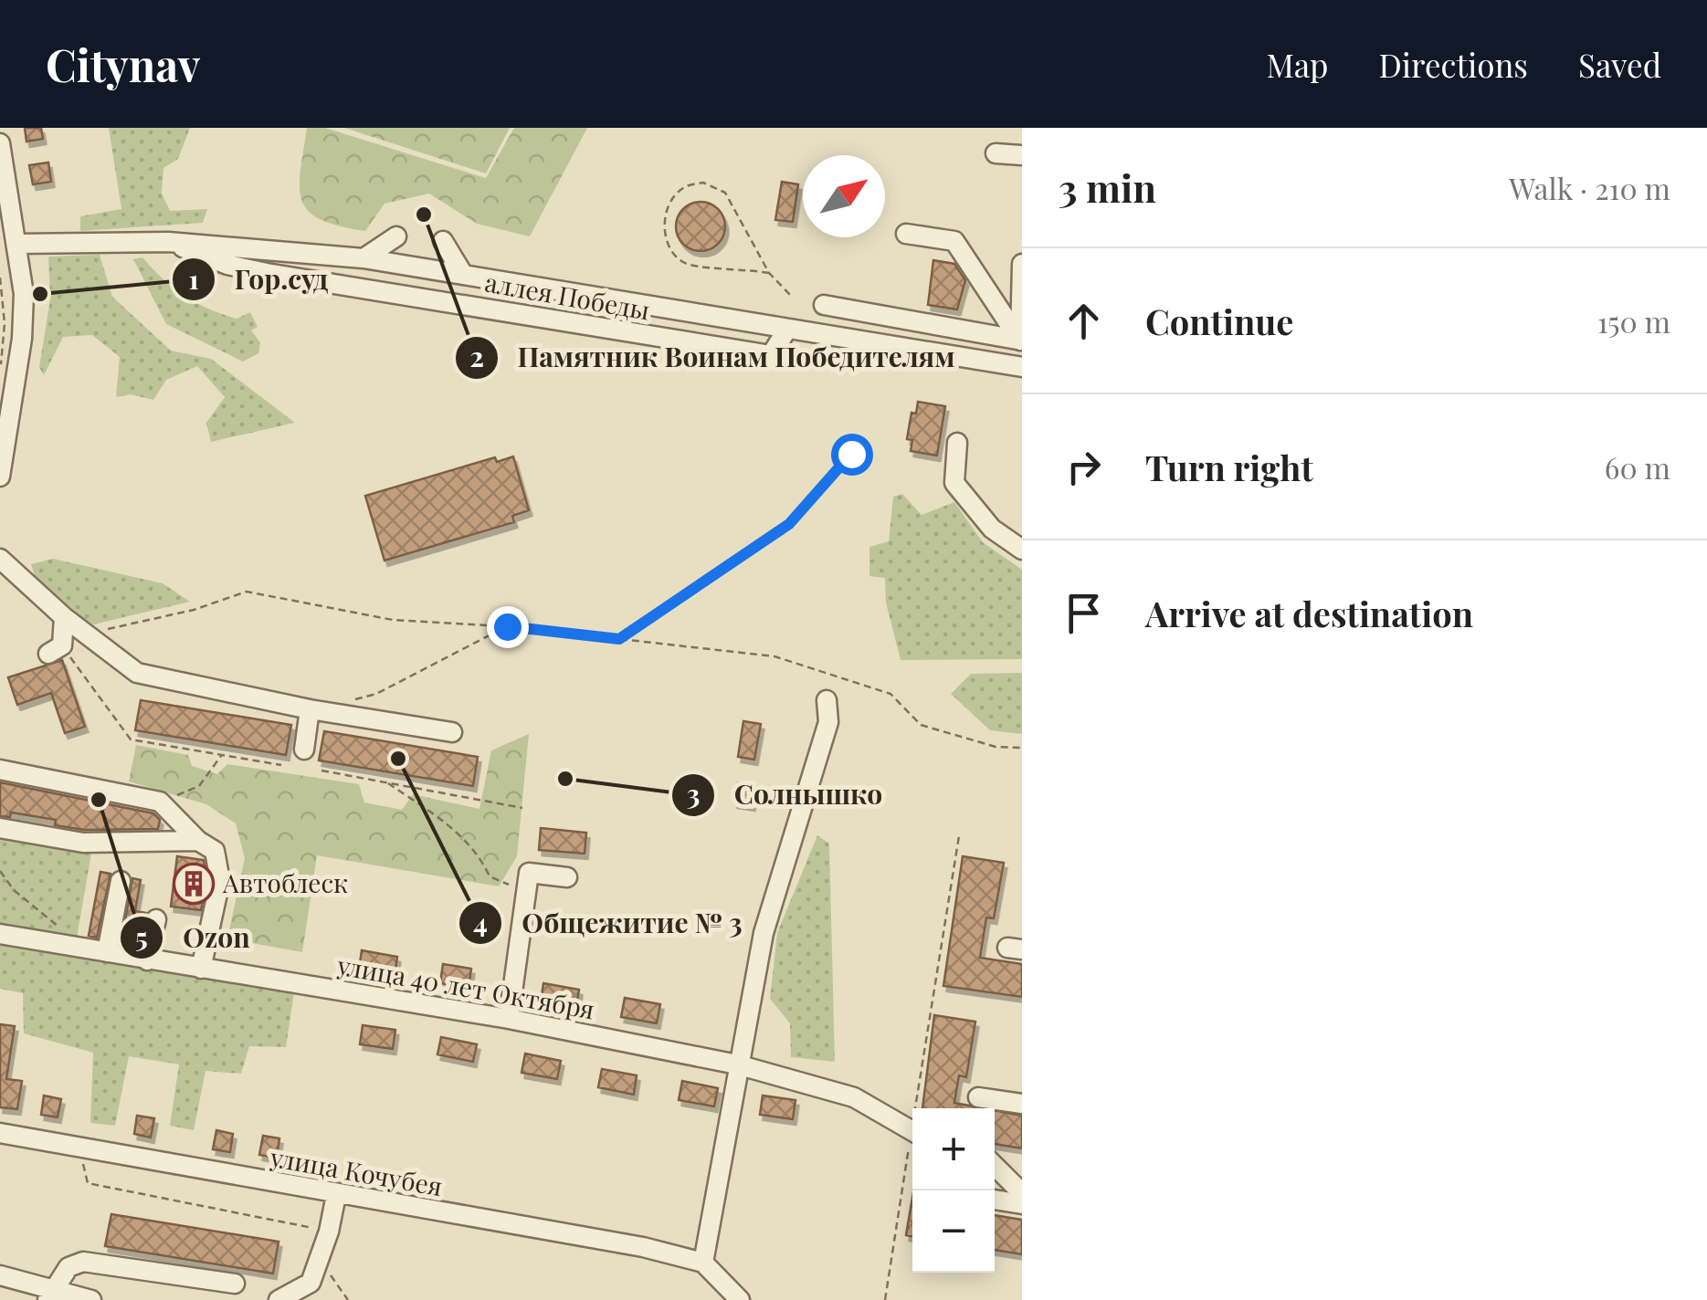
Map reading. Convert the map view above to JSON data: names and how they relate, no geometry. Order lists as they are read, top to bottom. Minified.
{"streets":{"street":["аллея Победы","улица 40 лет Октября","улица Кочубея"]},"places":{"other":["Памятник Воинам Победителям","Гор.суд","Общежитие № 3","Солнышко","Ozon"],"building":["Автоблеск"]},"north":"top right","page":{"header":"Citynav","nav":["Map","Directions","Saved"],"heading":["3 min","Walk · 210 m"],"list":[["Continue","150 m"],["Turn right","60 m"],"Arrive at destination"],"map_buttons":["+","−"]}}
